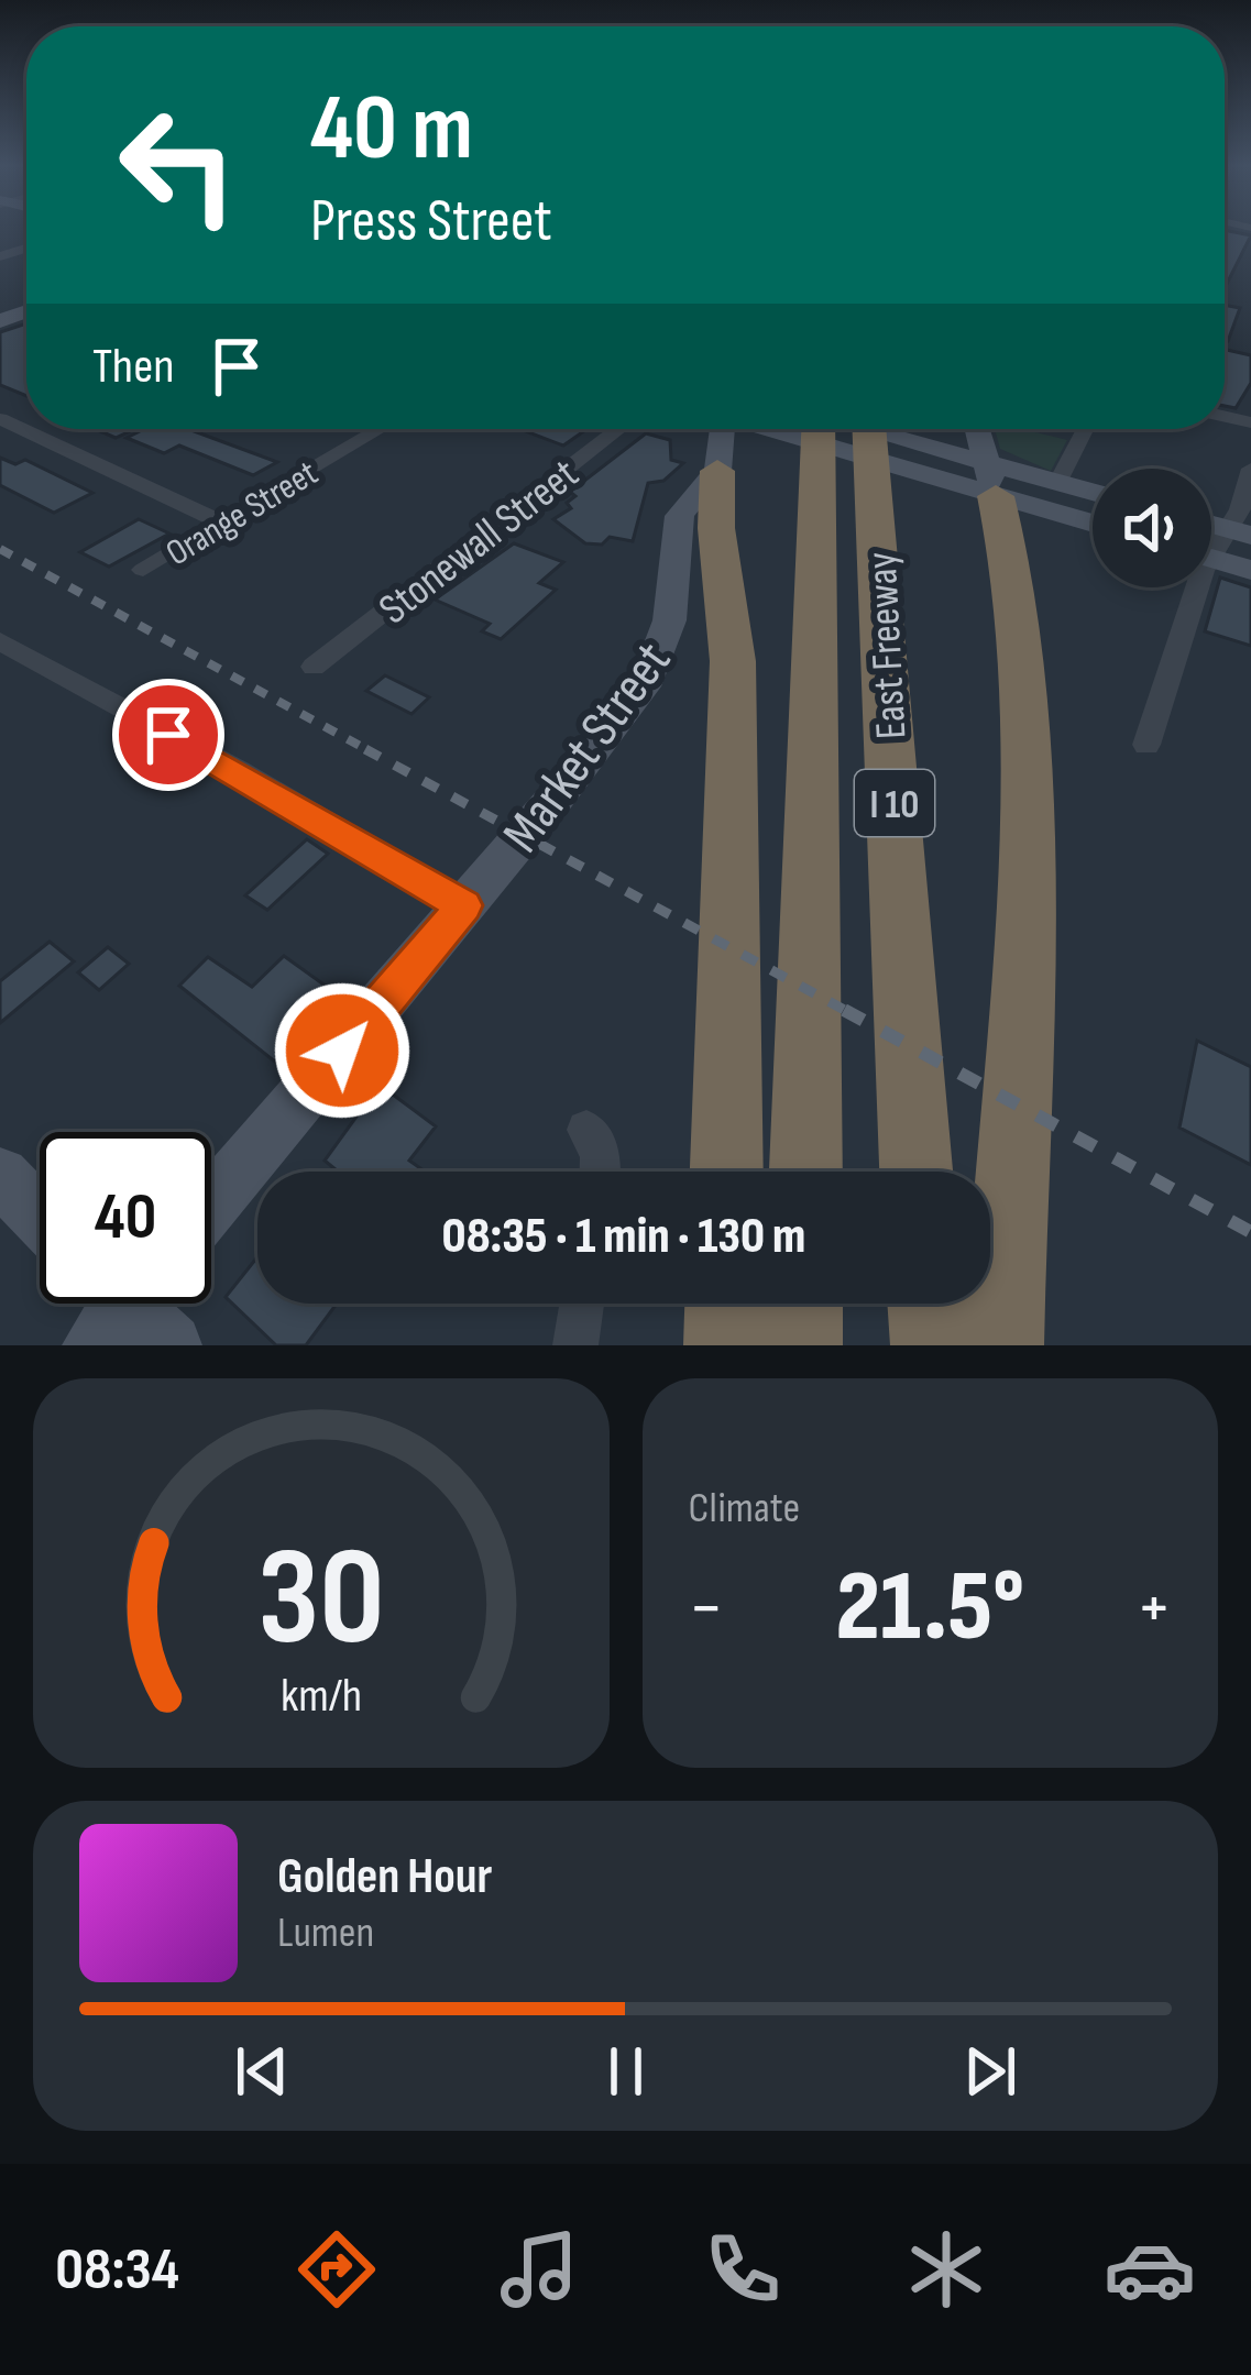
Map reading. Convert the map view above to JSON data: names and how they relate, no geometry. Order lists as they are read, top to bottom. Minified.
{"streets":{"highway":["East Freeway","I 10"],"main road":["Market Street"],"street":["Orange Street","Stonewall Street"]},"page":{"turn":["40 m","Press Street"],"then":"Then","limit":"40","trip":"08:35 · 1 min · 130 m","tile":"Climate","heat":["−","21.5°","+"],"song":["Golden Hour","Lumen"],"tabs":"08:34","gauge":["30","km/h"]}}
